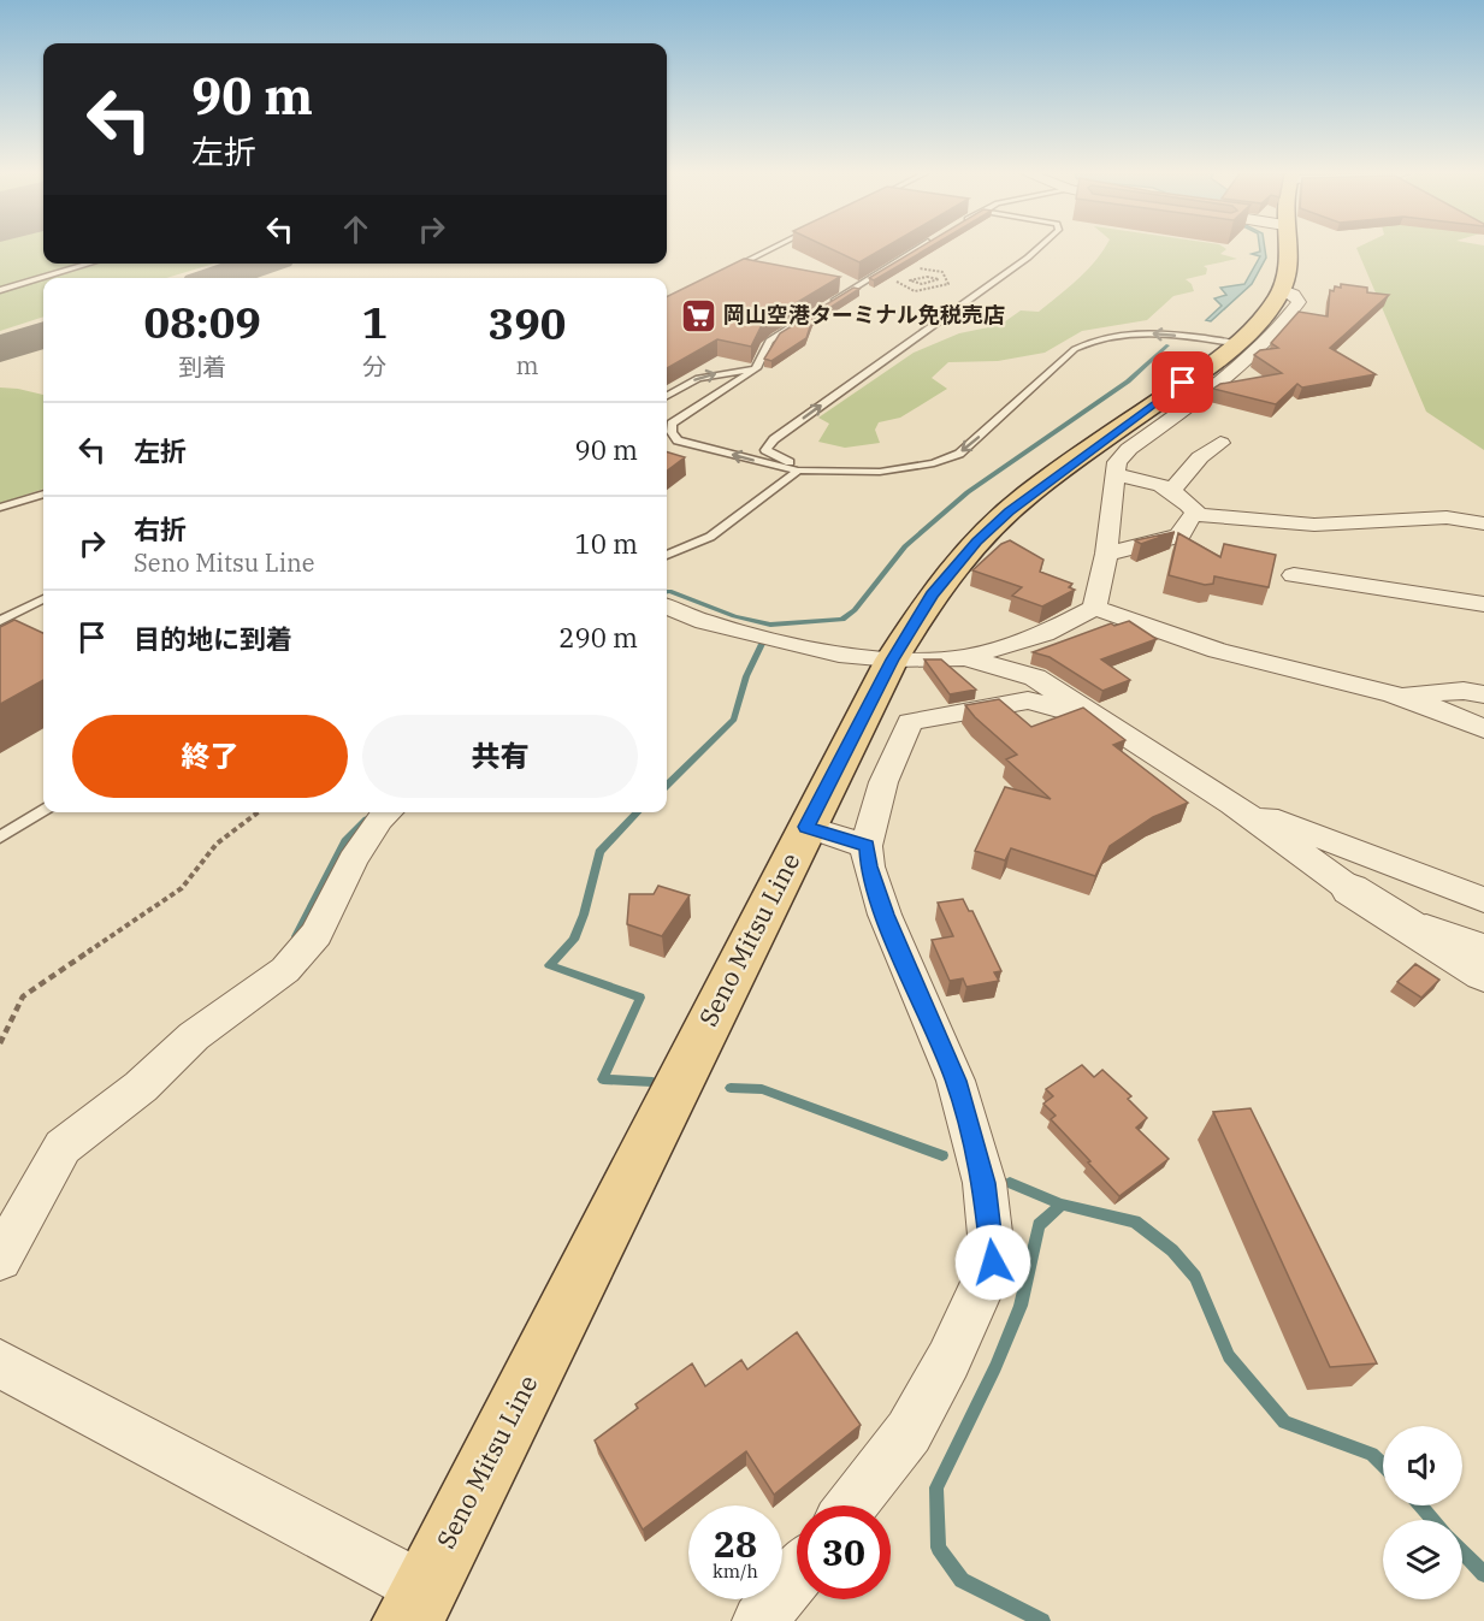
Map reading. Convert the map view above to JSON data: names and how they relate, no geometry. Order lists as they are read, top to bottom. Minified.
{"streets":{"main road":["Seno Mitsu Line"]},"places":{"supermarket":["岡山空港ターミナル免税売店"]},"page":{"turn":["90 m","左折"],"eta":["08:09","到着","1","分","390","m"],"list":[{"name":"左折","value":"90 m"},{"name":"右折","note":"Seno Mitsu Line","value":"10 m"},{"name":"目的地に到着","value":"290 m"}],"buttons":["終了","共有"],"speed":"28 km/h","limit":"30"}}
